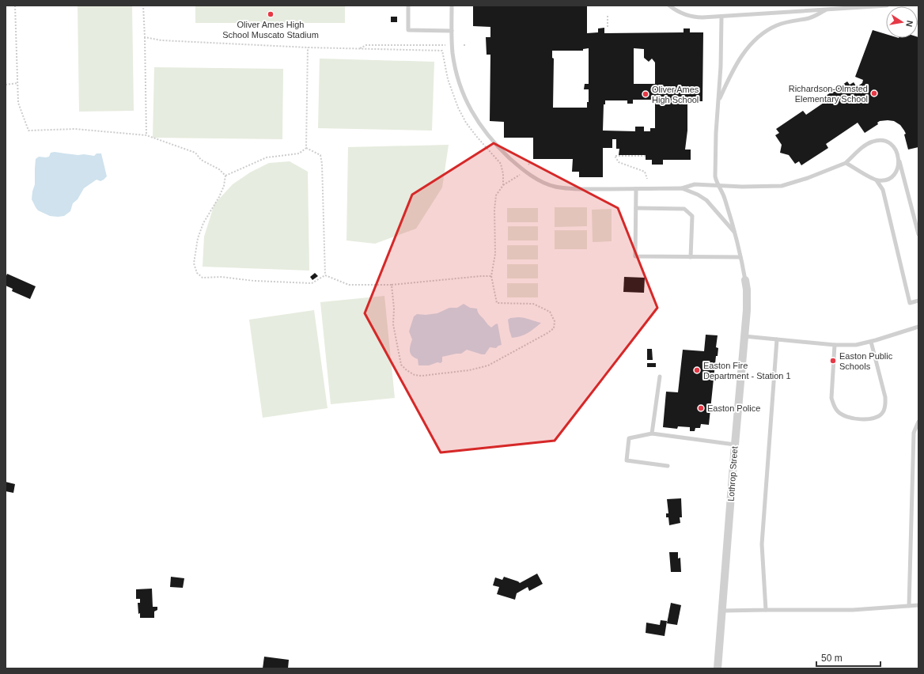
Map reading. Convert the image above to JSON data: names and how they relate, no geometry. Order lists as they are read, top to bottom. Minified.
{"streets":{"street":["Lothrop Street"]},"places":["Oliver Ames High School Muscato Stadium","Richardson-Olmsted Elementary School","Oliver Ames High School","Easton Public Schools","Easton Fire Department - Station 1","Easton Police"],"scale_bar":"50 m","north":"right"}
